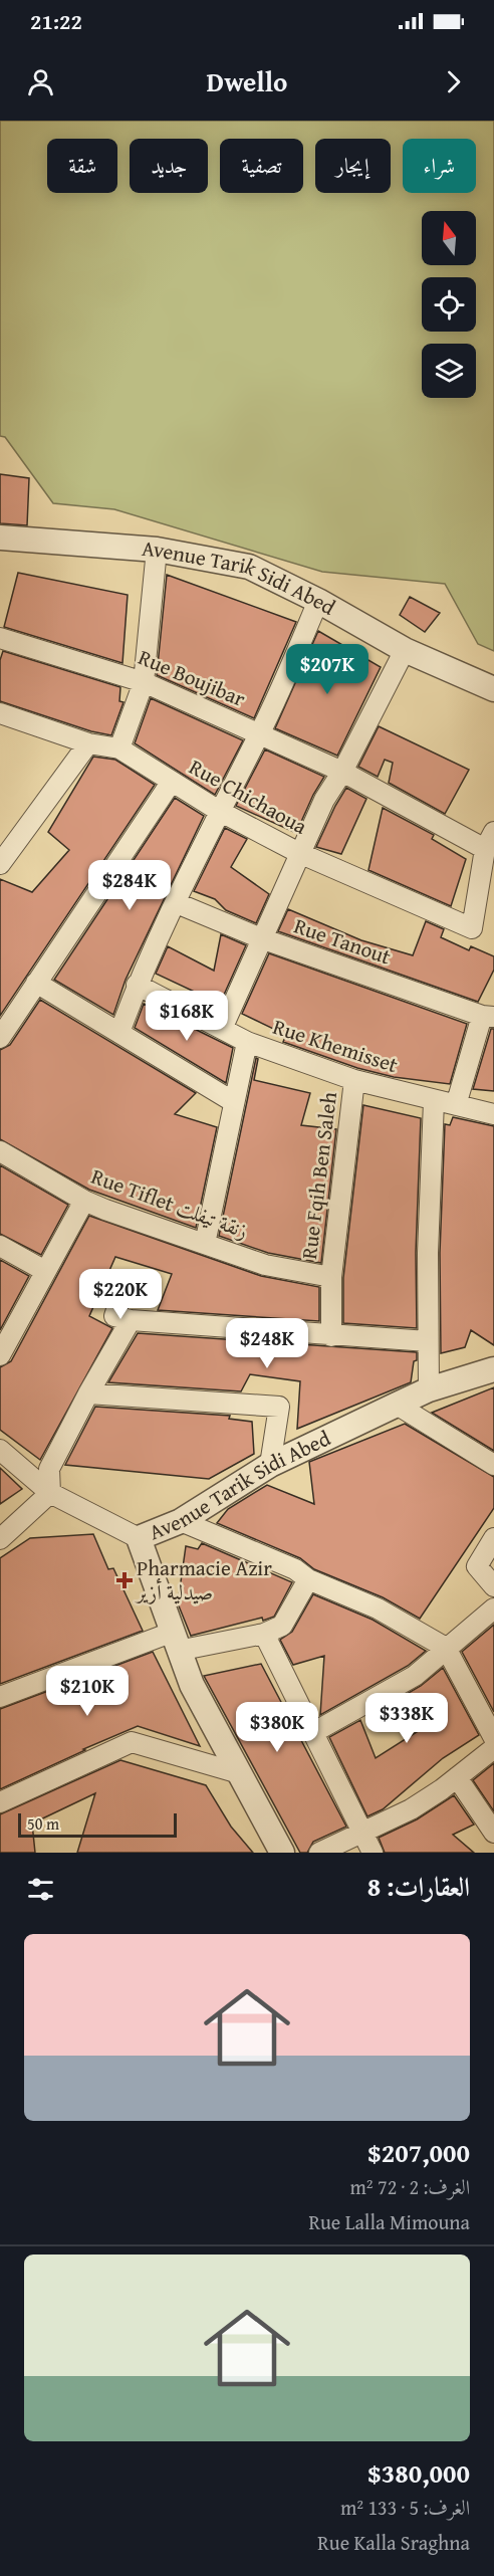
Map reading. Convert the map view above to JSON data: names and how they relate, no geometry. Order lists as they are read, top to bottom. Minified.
{"streets":{"street":["Avenue Tarik Sidi Abed","Rue Boujibar","Rue Chichaoua","Rue Tanout","Rue Khemisset","Rue Fqih Ben Saleh","Rue Tiflet زنقة تيفلت"]},"crossings":[["Rue Boujibar","Rue Chichaoua"],["Rue Khemisset","Rue Fqih Ben Saleh"],["Rue Fqih Ben Saleh","Rue Tiflet زنقة تيفلت"]],"places":{"health":["Pharmacie Azir صيدلية أزير"]},"scale_bar":"50 m","north":"top","page":{"status":"21:22","header":"Dwello","chip":["شراء","إيجار","تصفية","جديد","شقة"],"price":["$207K","$284K","$168K","$220K","$248K","$210K","$338K","$380K"],"scale":"50 m","heading":"العقارات: 8","list":[{"name":"$207,000","note":"الغرف: 2 · 72 m² · Rue Lalla Mimouna"},{"name":"$380,000","note":"الغرف: 5 · 133 m² · Rue Kalla Sraghna"}]}}
